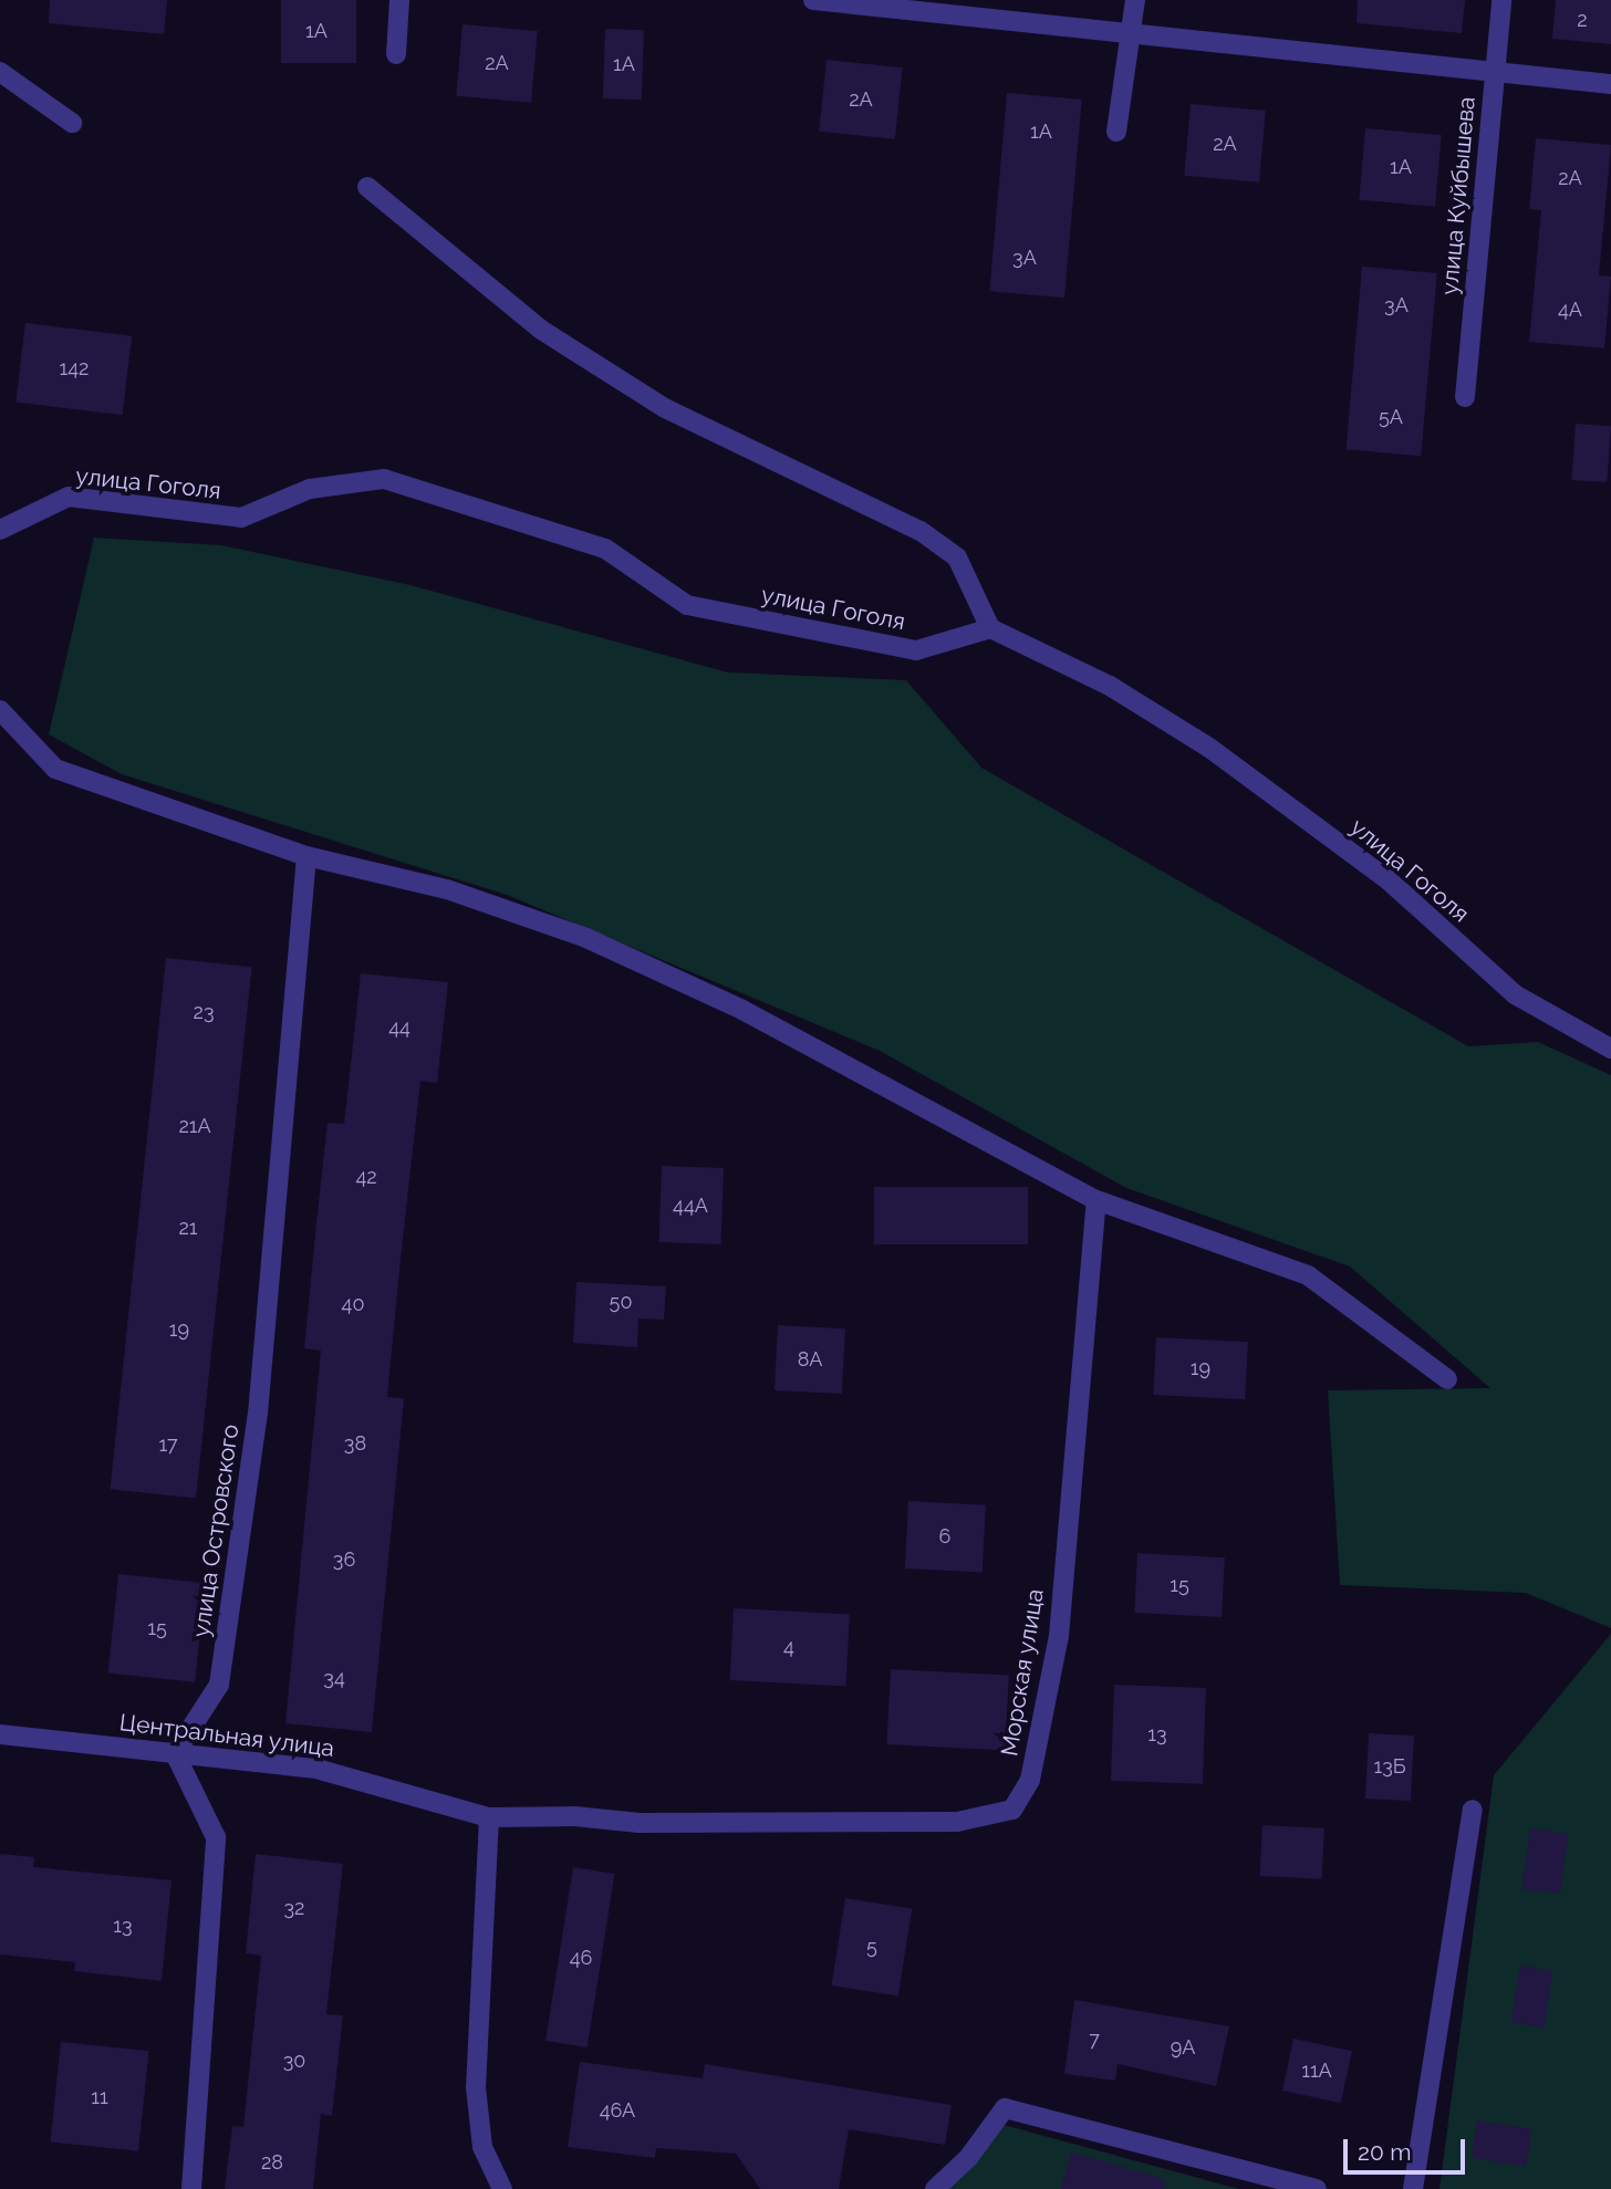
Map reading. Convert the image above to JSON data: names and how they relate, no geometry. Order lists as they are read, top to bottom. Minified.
{"streets":{"street":["улица Куйбышева","улица Гоголя","улица Островского","Морская улица","Центральная улица"]},"crossings":[["улица Островского","Центральная улица"],["Морская улица","Центральная улица"]],"house_numbers":["2","1А","2А","1А","2А","1А","2А","1А","2А","3А","3А","4А","142","5А","23","44","21А","42","44А","21","50","40","19","8А","19","38","17","6","36","15","15","4","34","13","13Б","32","13","5","46","7","9А","30","11А","11","46А","28"],"scale_bar":"20 m"}
